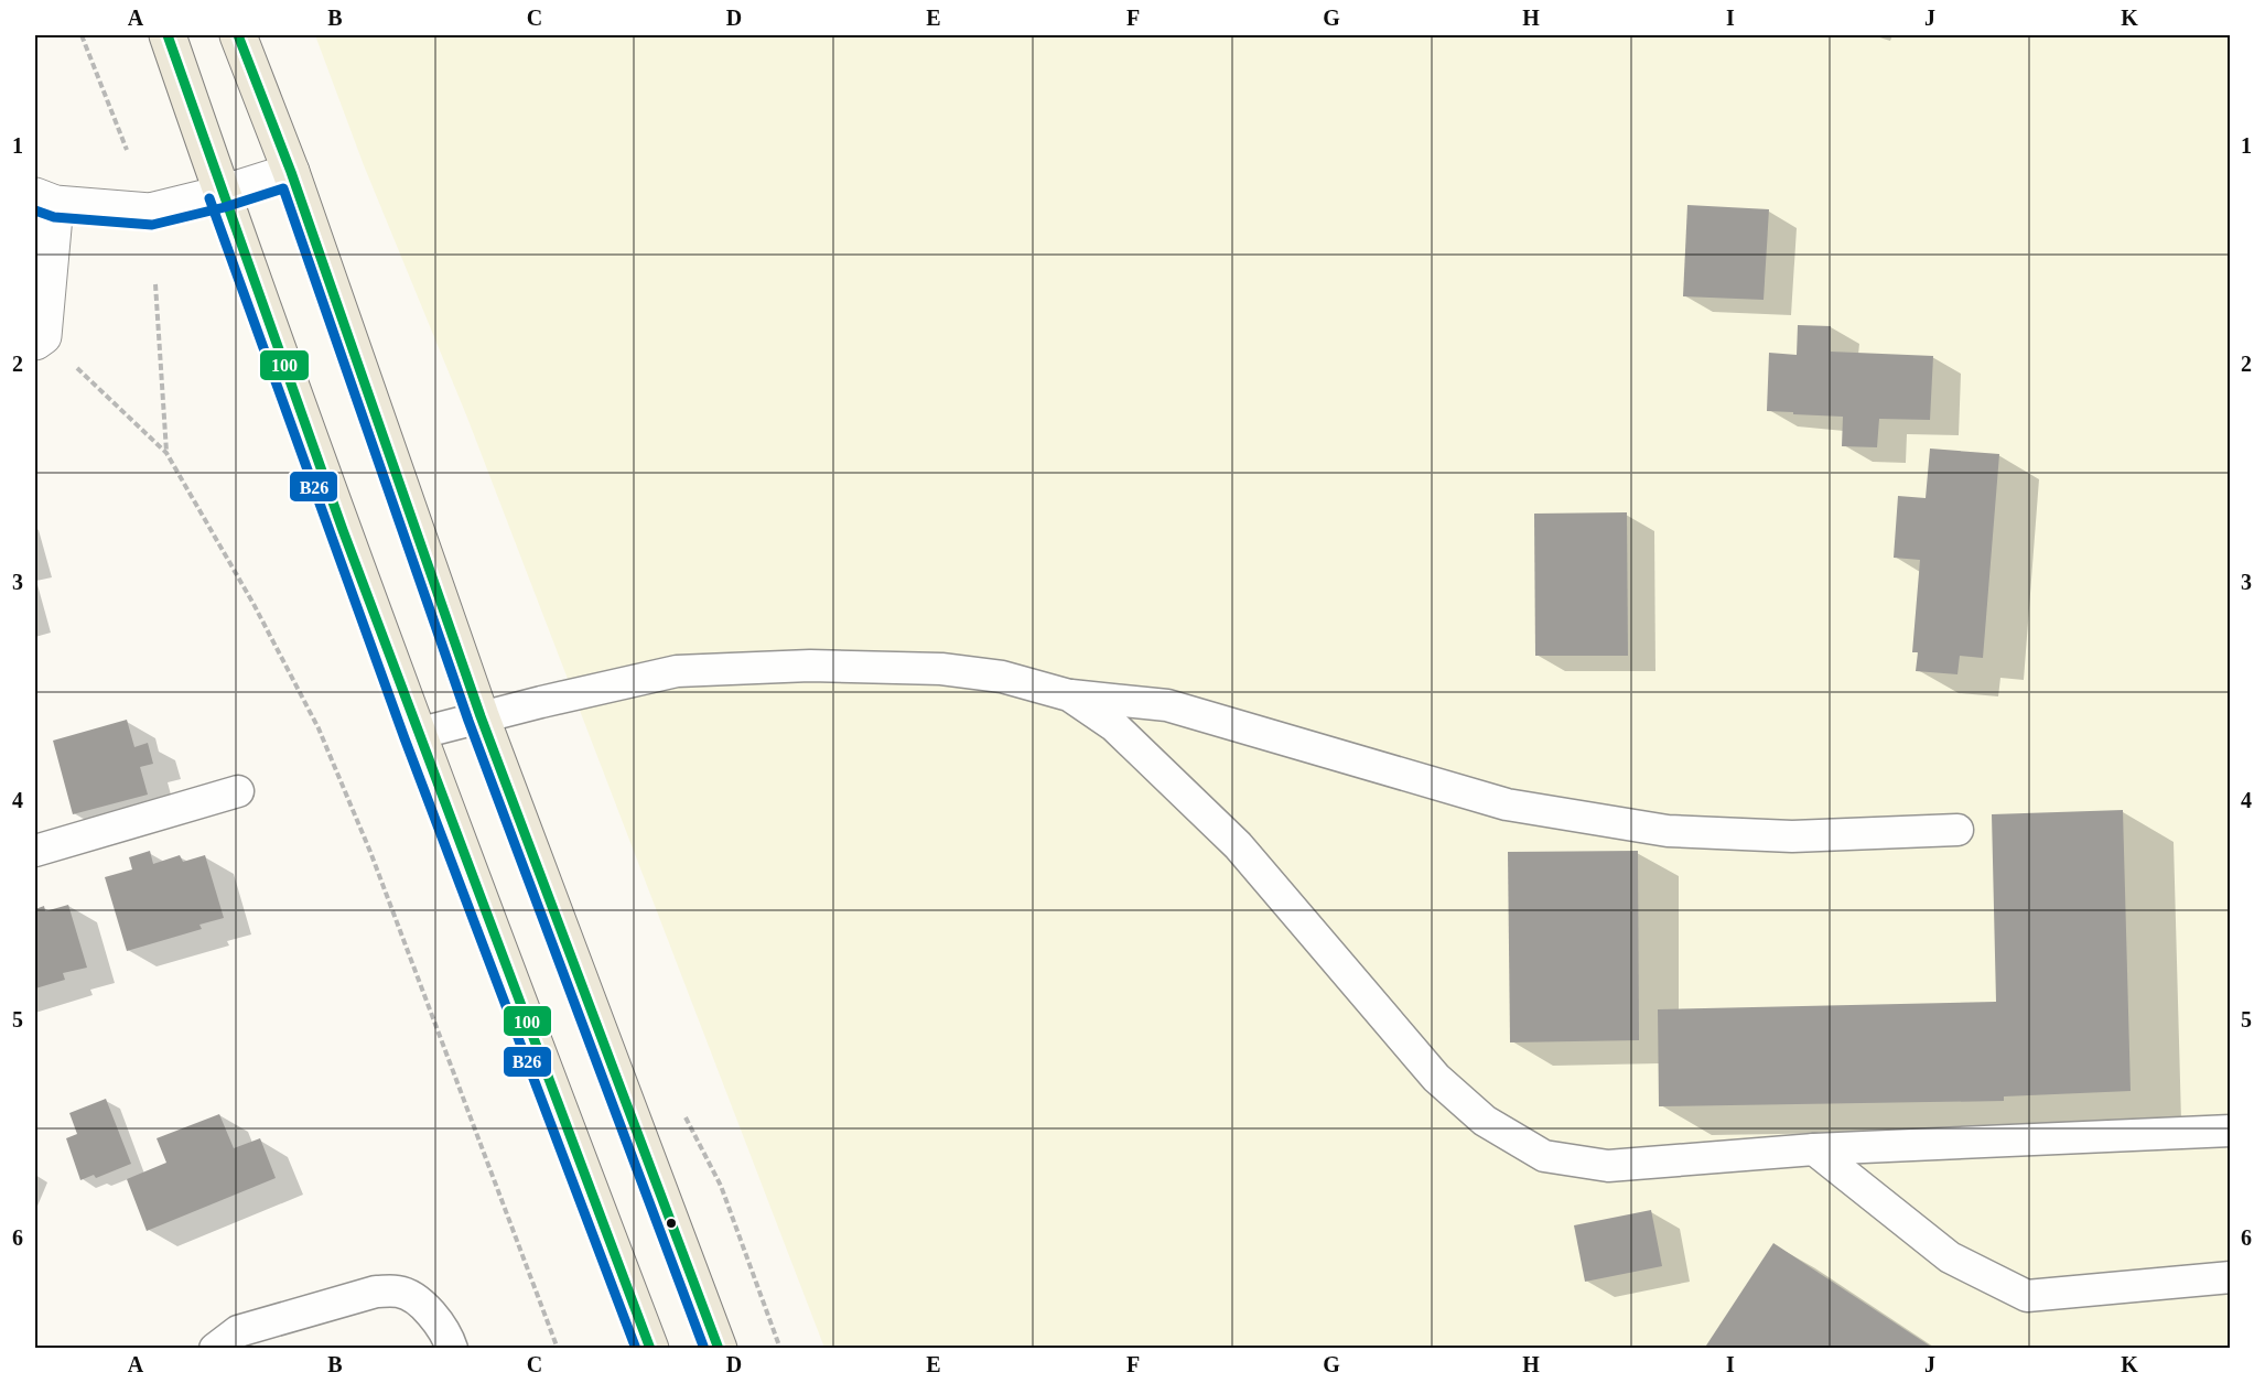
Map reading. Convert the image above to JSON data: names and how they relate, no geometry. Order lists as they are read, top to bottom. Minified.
{"lines":["transit line 100","transit line B26"],"grid":{"columns":["A","B","C","D","E","F","G","H","I","J","K"],"rows":["1","2","3","4","5","6"]}}
